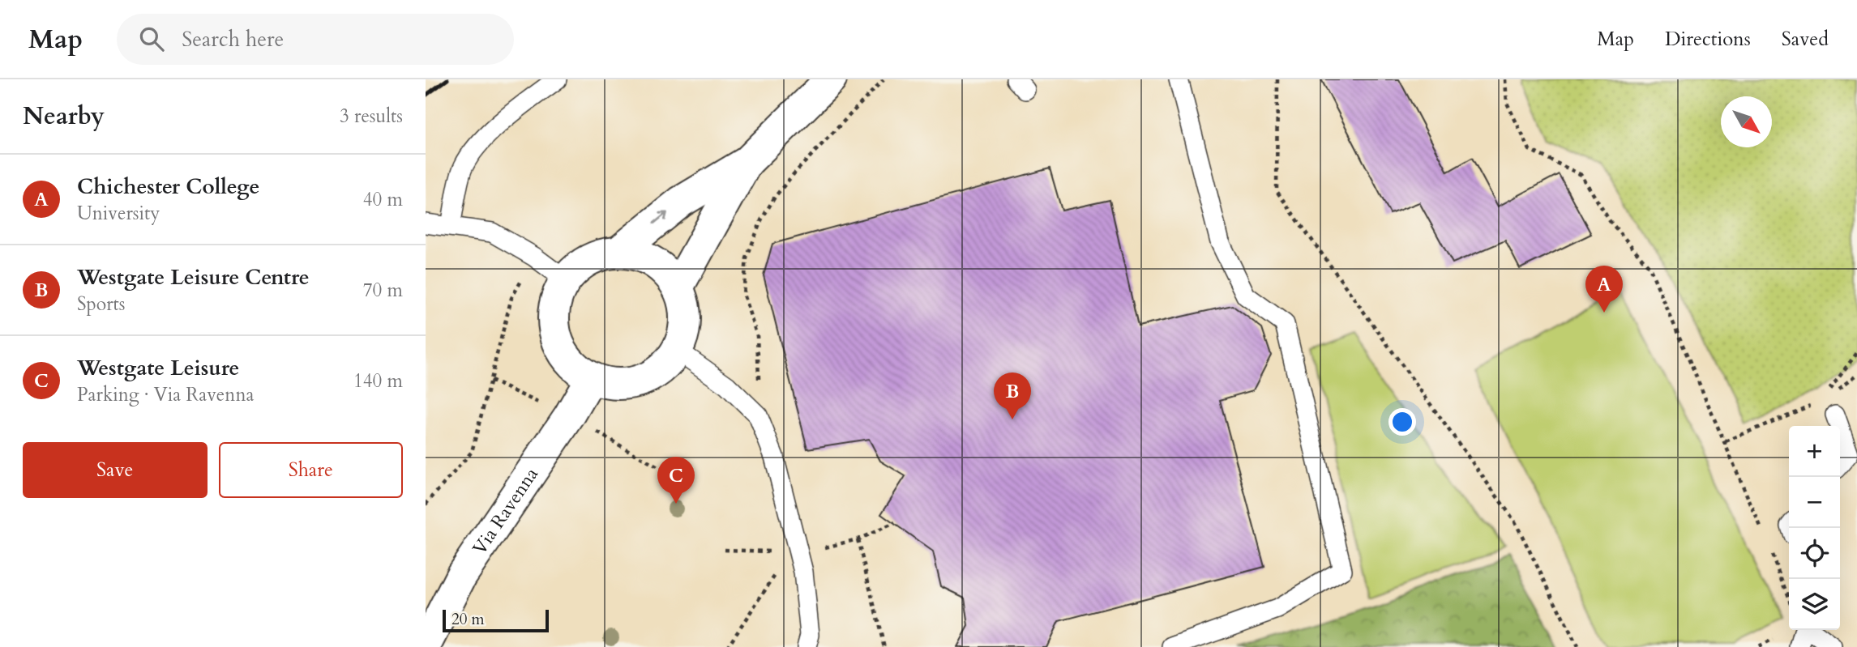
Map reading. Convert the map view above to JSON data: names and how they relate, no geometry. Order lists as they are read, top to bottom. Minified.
{"streets":{"main road":["Via Ravenna"]},"scale_bar":"20 m","north":"bottom right","page":{"header":"Map","search":"Search here","nav":["Map","Directions","Saved"],"heading":["Nearby","3 results"],"list":[{"mark":"A","name":"Chichester College","note":"University","value":"40 m"},{"mark":"B","name":"Westgate Leisure Centre","note":"Sports","value":"70 m"},{"mark":"C","name":"Westgate Leisure","note":"Parking · Via Ravenna","value":"140 m"}],"pins":["A","B","C"],"buttons":["Save","Share"],"map_buttons":["+","−"],"scale":"20 m"}}
